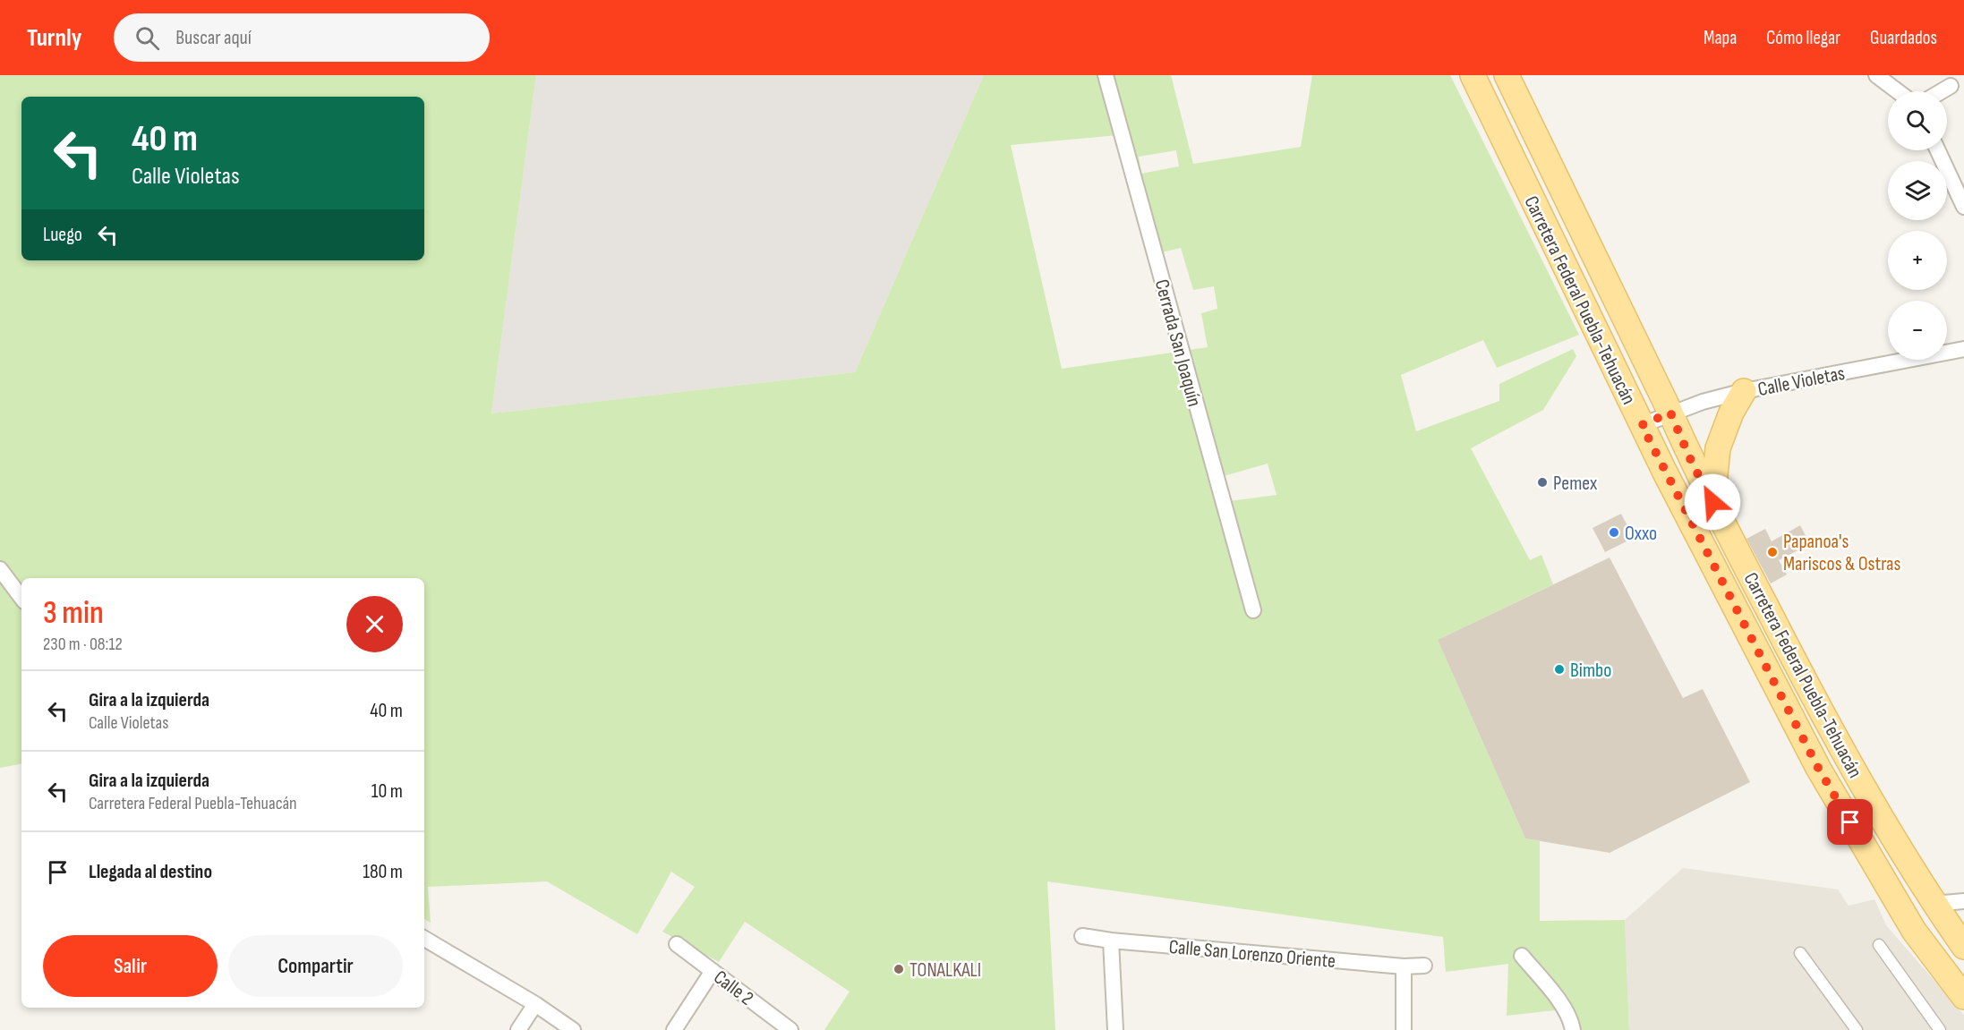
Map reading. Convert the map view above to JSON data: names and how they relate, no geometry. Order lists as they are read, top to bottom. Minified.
{"streets":{"main road":["Carretera Federal Puebla-Tehuacán"],"street":["Cerrada San Joaquín","Calle Violetas","Calle San Lorenzo Oriente","Calle 2"]},"crossings":[["Carretera Federal Puebla-Tehuacán","Calle Violetas"]],"places":["Pemex","Oxxo","Papanoa's Mariscos & Ostras","Bimbo","TONALKALI"],"page":{"header":"Turnly","search":"Buscar aquí","nav":["Mapa","Cómo llegar","Guardados"],"map_buttons":["+","−"],"turn":["40 m","Calle Violetas"],"then":"Luego","heading":["3 min","230 m · 08:12"],"list":[{"name":"Gira a la izquierda","note":"Calle Violetas","value":"40 m"},{"name":"Gira a la izquierda","note":"Carretera Federal Puebla-Tehuacán","value":"10 m"},{"name":"Llegada al destino","value":"180 m"}],"buttons":["Salir","Compartir"]}}
